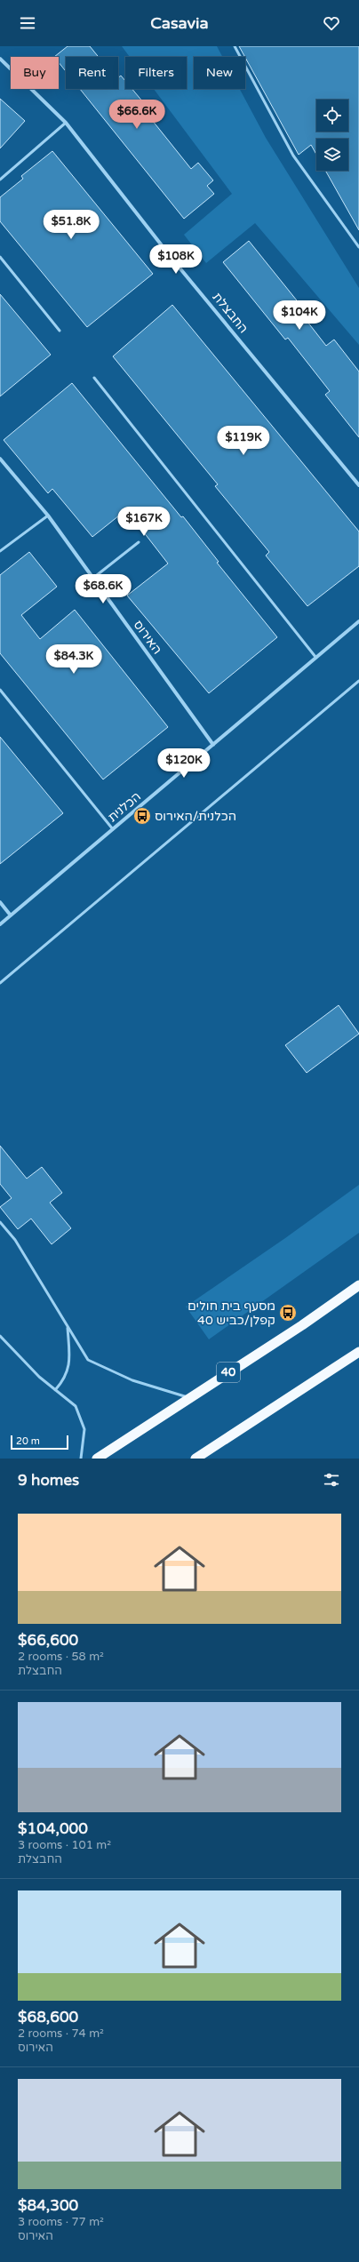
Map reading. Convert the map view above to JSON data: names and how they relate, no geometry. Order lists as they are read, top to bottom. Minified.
{"streets":{"highway":["40"],"street":["החבצלת","האירוס","הכלנית"]},"crossings":[["האירוס","הכלנית"]],"places":{"bus stop":["הכלנית/האירוס","מסעף בית חולים קפלן/כביש 40"]},"scale_bar":"20 m","page":{"header":"Casavia","chip":["Buy","Rent","Filters","New"],"price":["$66.6K","$51.8K","$108K","$104K","$119K","$167K","$68.6K","$84.3K","$120K"],"scale":"20 m","heading":"9 homes","list":[{"name":"$66,600","note":"2 rooms · 58 m² · החבצלת"},{"name":"$104,000","note":"3 rooms · 101 m² · החבצלת"},{"name":"$68,600","note":"2 rooms · 74 m² · האירוס"},{"name":"$84,300","note":"3 rooms · 77 m² · האירוס"}]}}
